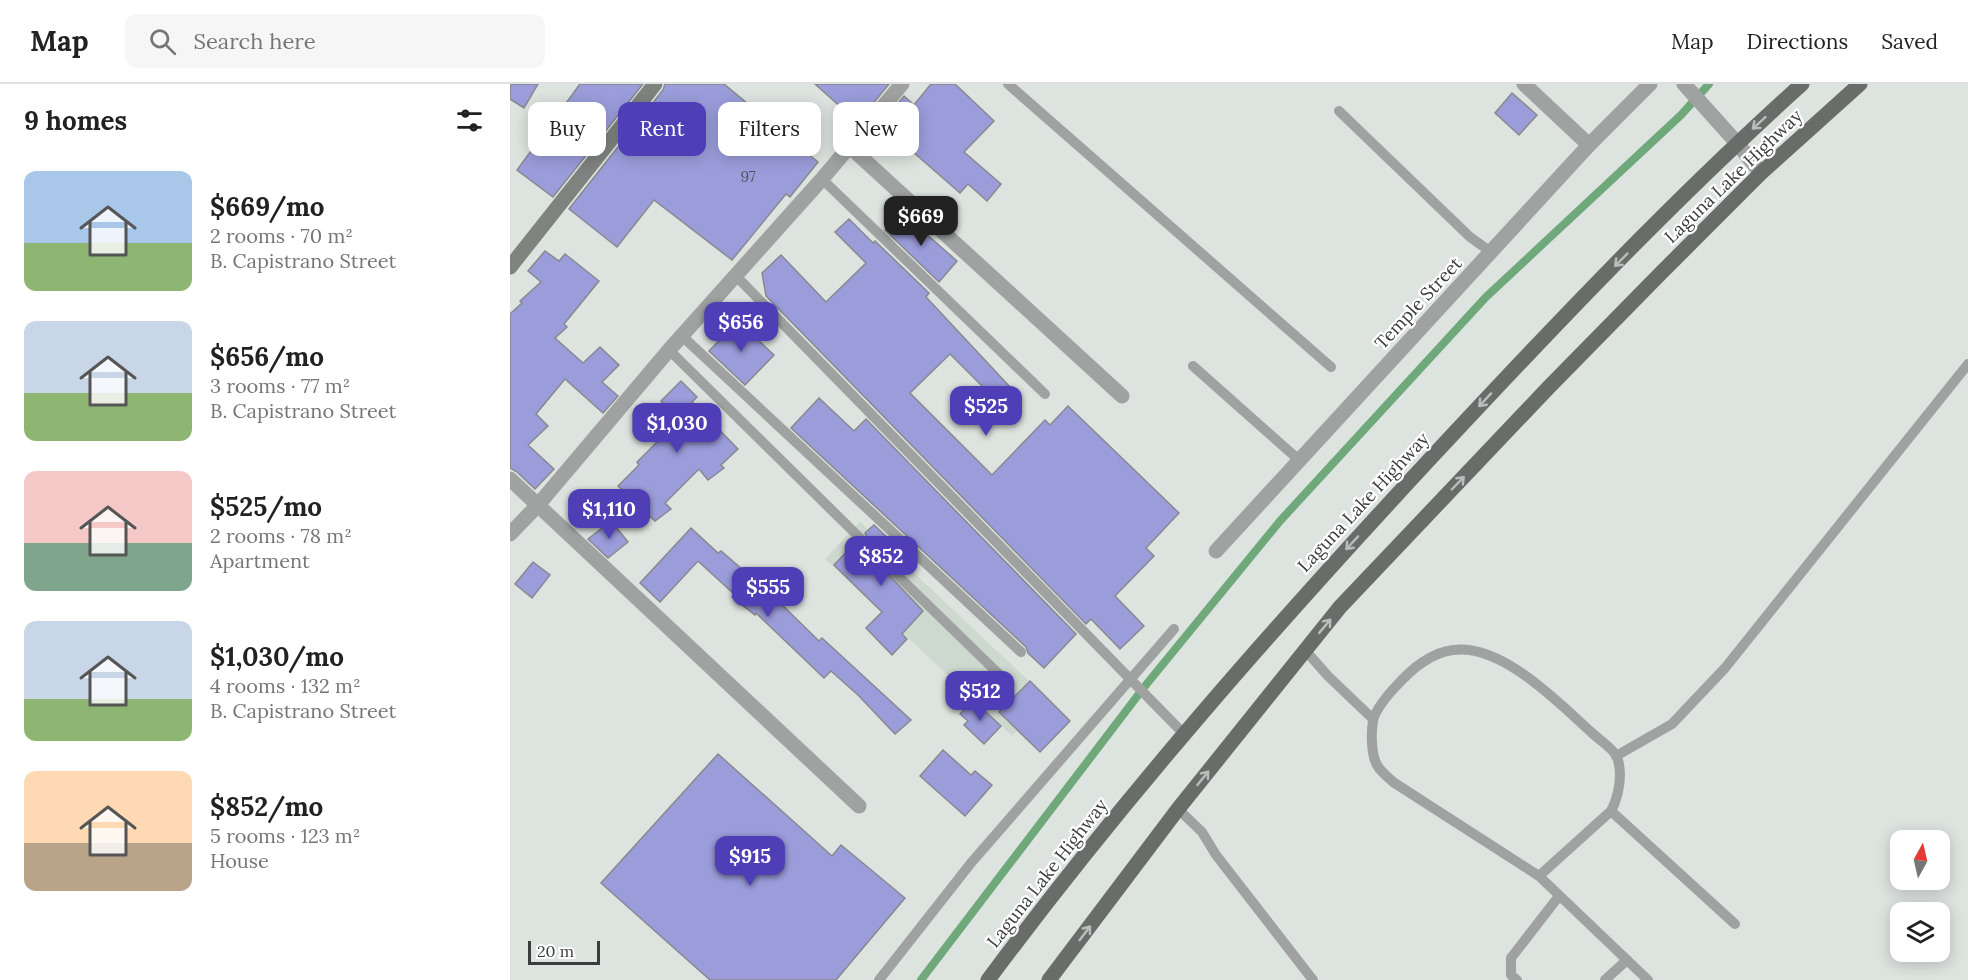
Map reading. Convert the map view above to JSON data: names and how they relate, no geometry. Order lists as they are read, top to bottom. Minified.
{"streets":{"main road":["Laguna Lake Highway"],"street":["Temple Street"]},"house_numbers":["97"],"scale_bar":"20 m","north":"top","page":{"header":"Map","search":"Search here","nav":["Map","Directions","Saved"],"heading":"9 homes","chip":["Buy","Rent","Filters","New"],"list":[{"name":"$669/mo","note":"2 rooms · 70 m² · B. Capistrano Street"},{"name":"$656/mo","note":"3 rooms · 77 m² · B. Capistrano Street"},{"name":"$525/mo","note":"2 rooms · 78 m² · Apartment"},{"name":"$1,030/mo","note":"4 rooms · 132 m² · B. Capistrano Street"},{"name":"$852/mo","note":"5 rooms · 123 m² · House"}],"price":["$669","$656","$525","$1,030","$1,110","$852","$555","$512","$915"],"scale":"20 m"}}
